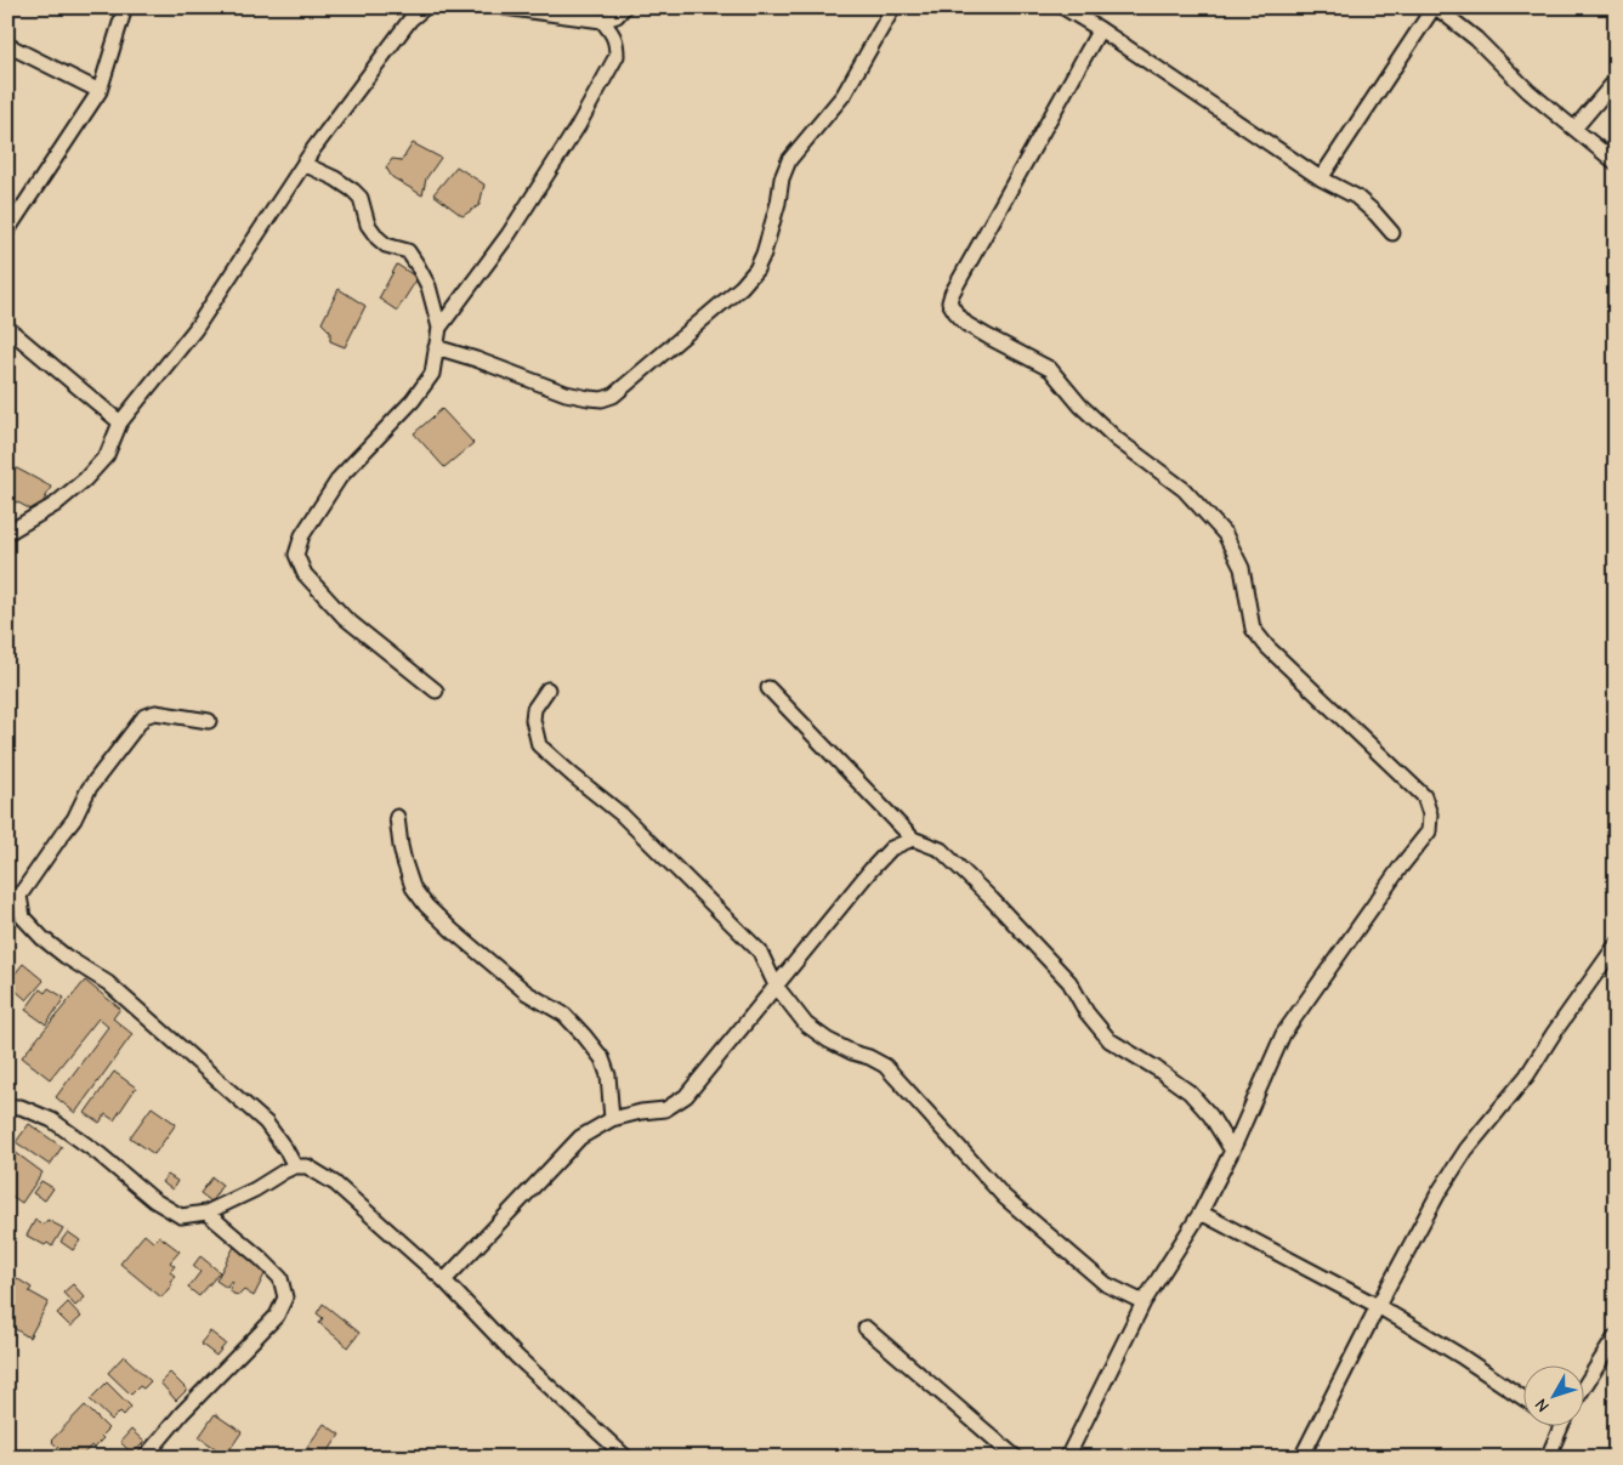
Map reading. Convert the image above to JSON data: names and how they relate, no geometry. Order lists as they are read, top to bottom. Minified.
{"north":"bottom left"}
